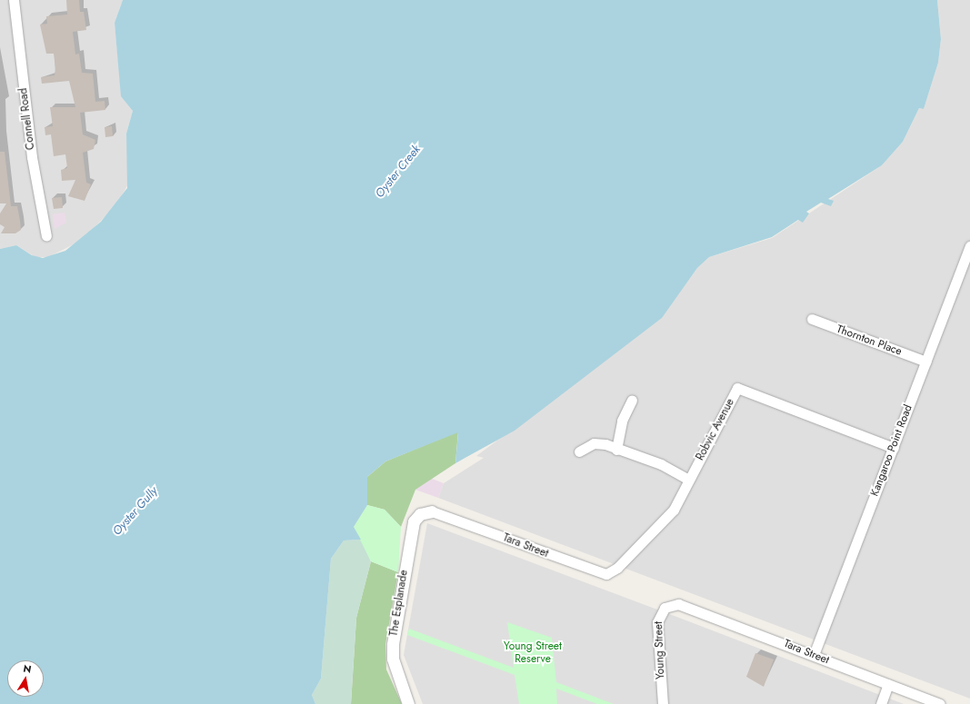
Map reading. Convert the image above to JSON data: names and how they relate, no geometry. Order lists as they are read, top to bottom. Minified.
{"streets":{"street":["Connell Road","Thornton Place","Robvic Avenue","Kangaroo Point Road","Tara Street","The Esplanade","Young Street"]},"crossings":[["Thornton Place","Kangaroo Point Road"],["Robvic Avenue","Kangaroo Point Road"],["Robvic Avenue","Tara Street"],["Kangaroo Point Road","Tara Street"],["Tara Street","The Esplanade"],["Tara Street","Young Street"]],"water":["Oyster Creek","Oyster Gully"],"parks":["Young Street Reserve"],"north":"top"}
